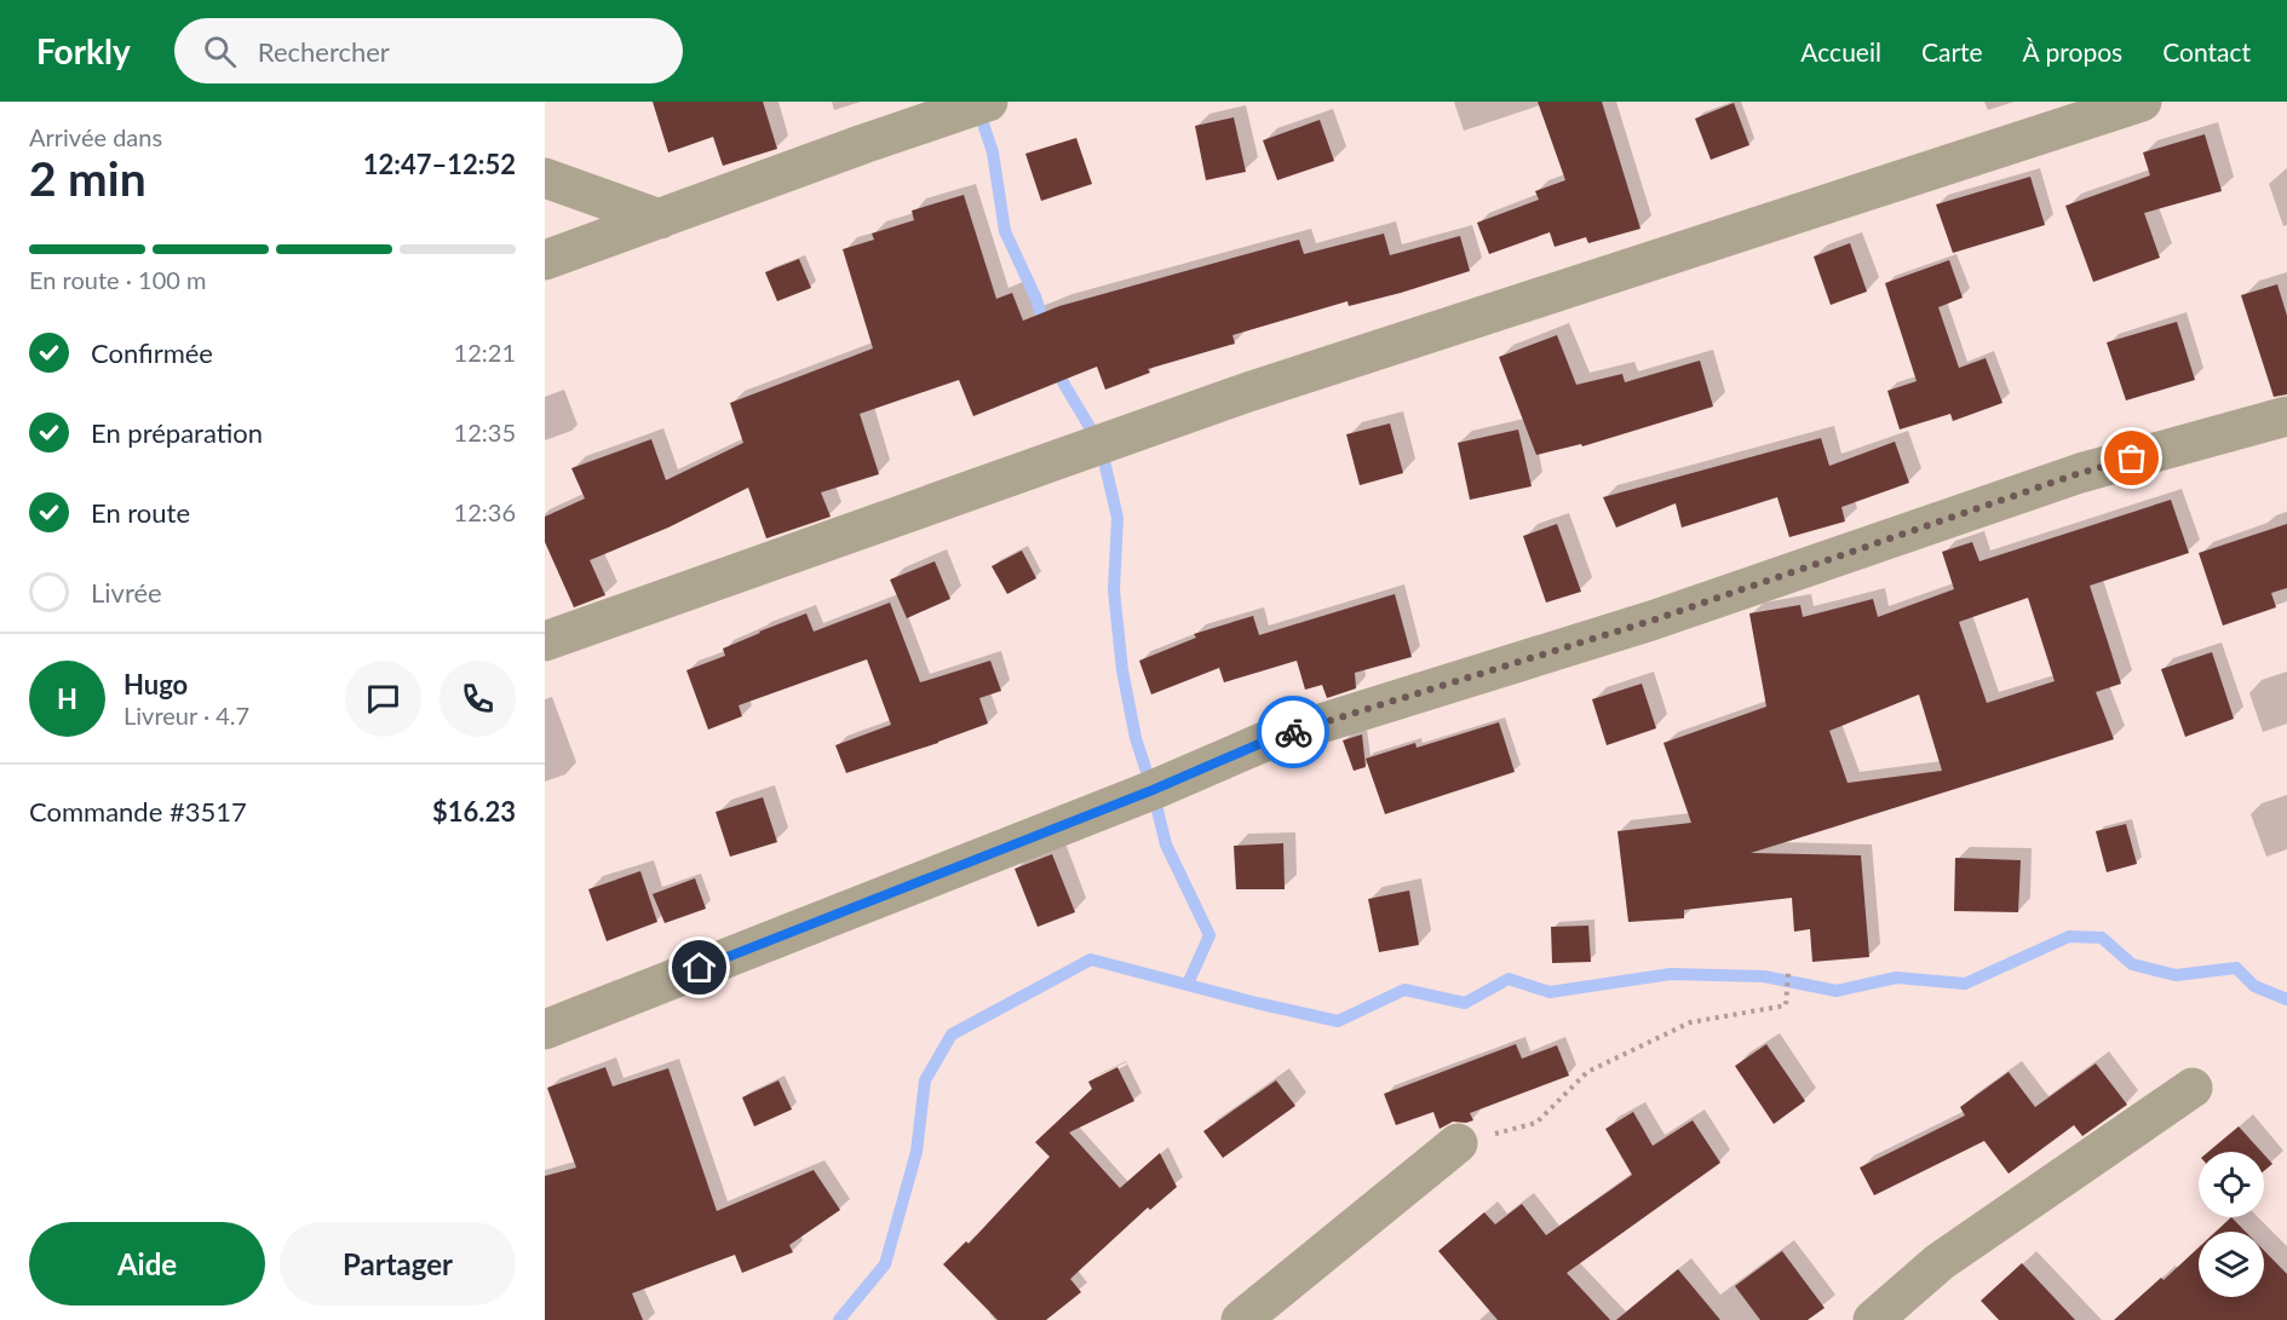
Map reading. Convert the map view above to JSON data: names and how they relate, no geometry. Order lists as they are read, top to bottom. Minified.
{"page":{"header":"Forkly","search":"Rechercher","nav":["Accueil","Carte","À propos","Contact"],"heading":["2 min","Arrivée dans","12:47–12:52"],"panel":["Hugo","Livreur · 4.7","Commande #3517","$16.23"],"bar":"En route · 100 m","list":[["Confirmée","12:21"],["En préparation","12:35"],["En route","12:36"],"Livrée"],"round":"H","buttons":["Aide","Partager"]}}
